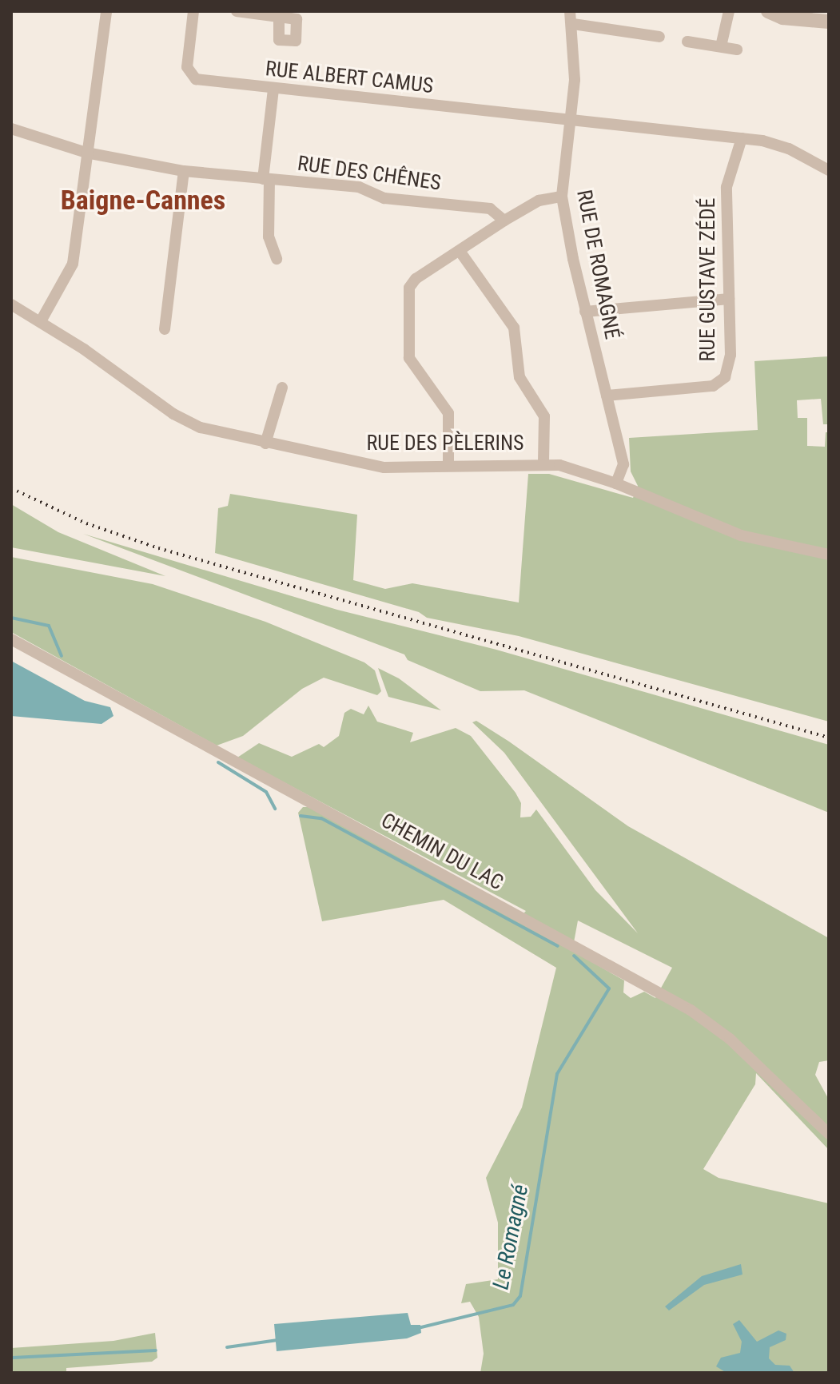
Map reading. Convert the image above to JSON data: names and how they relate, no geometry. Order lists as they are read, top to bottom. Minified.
{"streets":{"street":["RUE ALBERT CAMUS","RUE DES CHÊNES","RUE DE ROMAGNÉ","RUE GUSTAVE ZÉDÉ","RUE DES PÈLERINS","CHEMIN DU LAC"]},"crossings":[["RUE ALBERT CAMUS","RUE DE ROMAGNÉ"],["RUE ALBERT CAMUS","RUE GUSTAVE ZÉDÉ"],["RUE DE ROMAGNÉ","RUE GUSTAVE ZÉDÉ"],["RUE DE ROMAGNÉ","RUE DES PÈLERINS"]],"districts":["Baigne-Cannes"],"water":["Le Romagné"]}
